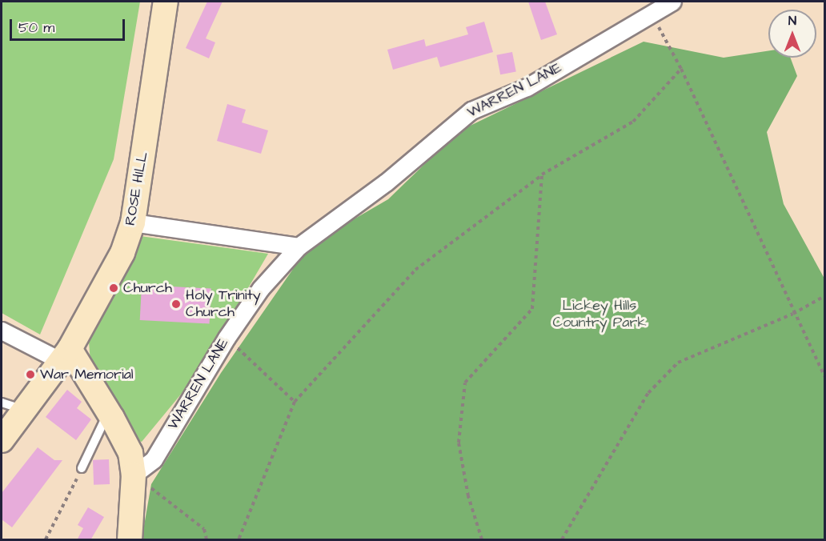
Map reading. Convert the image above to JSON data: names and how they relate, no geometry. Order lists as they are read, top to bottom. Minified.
{"streets":{"main road":["ROSE HILL"],"street":["WARREN LANE"]},"parks":["Lickey Hills Country Park"],"places":["Church","Holy Trinity Church","War Memorial"],"scale_bar":"50 m","north":"top"}
